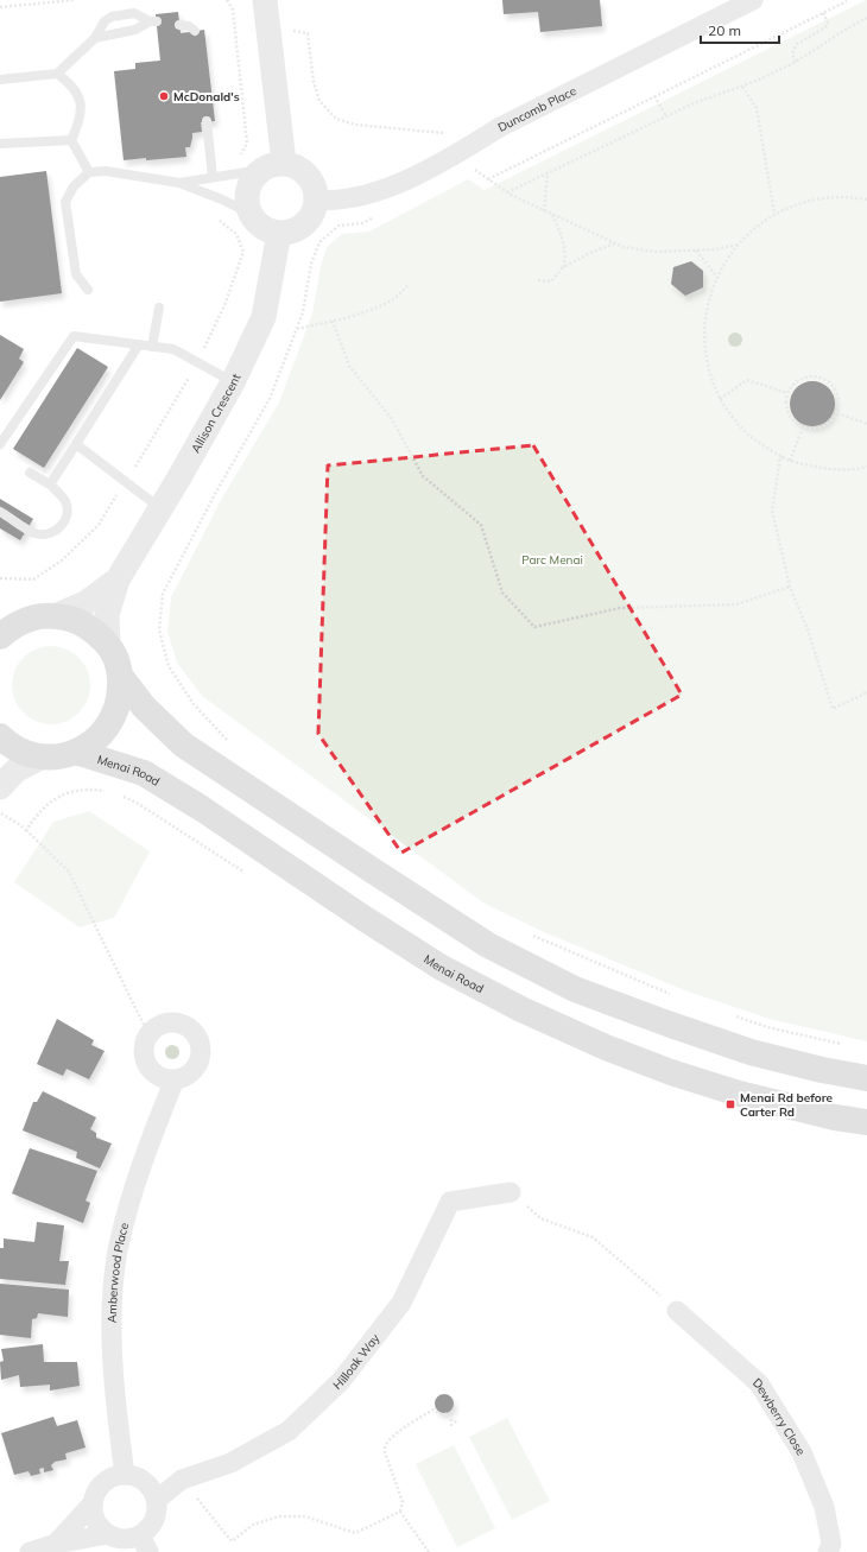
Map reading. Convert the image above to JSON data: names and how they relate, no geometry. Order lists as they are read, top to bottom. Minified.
{"streets":{"main road":["Menai Road"],"street":["Duncomb Place","Allison Crescent","Amberwood Place","Hilloak Way","Dewberry Close"]},"crossings":[["Duncomb Place","Allison Crescent"],["Amberwood Place","Hilloak Way"]],"parks":["Parc Menai"],"places":{"other":["McDonald's"],"transit":["Menai Rd before Carter Rd"]},"scale_bar":"20 m"}
